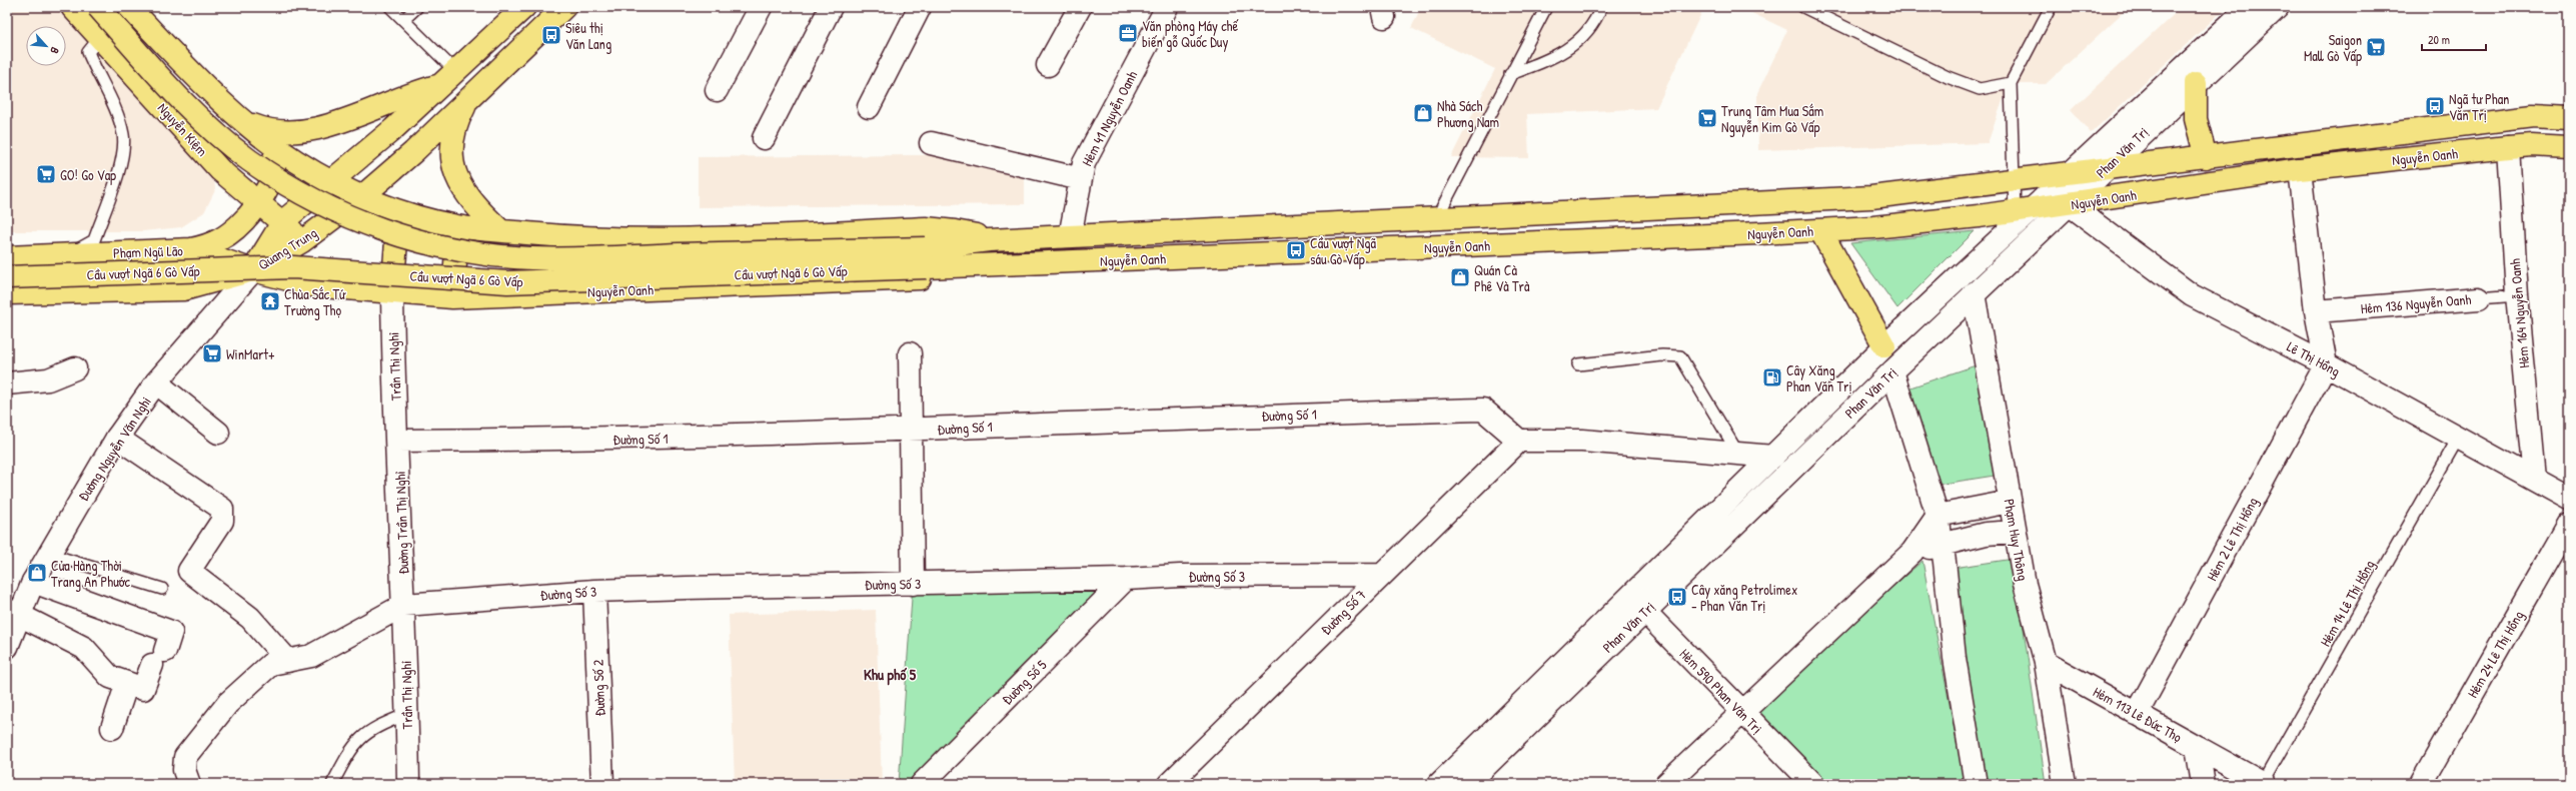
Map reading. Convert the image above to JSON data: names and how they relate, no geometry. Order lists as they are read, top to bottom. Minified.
{"streets":{"main road":["Nguyễn Kiệm","Nguyễn Oanh","Quang Trung","Phạm Ngũ Lão","Cầu vượt Ngã 6 Gò Vấp"],"street":["Hẻm 41 Nguyễn Oanh","Phan Văn Trị","Hẻm 136 Nguyễn Oanh","Hẻm 164 Nguyễn Oanh","Lê Thị Hồng","Trần Thị Nghỉ","Đường Số 1","Đường Nguyễn Văn Nghi","Đường Trần Thị Nghỉ","Hẻm 2 Lê Thị Hồng","Phạm Huy Thông","Đường Số 3","Đường Số 7","Hẻm 24 Lê Thị Hồng","Đường Số 5","Đường Số 2","Hẻm 590 Phan Văn Trị","Hẻm 113 Lê Đức Thọ"],"lane":["Hẻm 14 Lê Thị Hồng"]},"crossings":[["Hẻm 41 Nguyễn Oanh","Nguyễn Oanh"],["Nguyễn Kiệm","Quang Trung"],["Phan Văn Trị","Nguyễn Oanh"],["Phan Văn Trị","Lê Thị Hồng"],["Phan Văn Trị","Phạm Huy Thông"],["Phan Văn Trị","Hẻm 590 Phan Văn Trị"],["Nguyễn Oanh","Quang Trung"],["Nguyễn Oanh","Phạm Ngũ Lão"],["Nguyễn Oanh","Cầu vượt Ngã 6 Gò Vấp"],["Nguyễn Oanh","Hẻm 164 Nguyễn Oanh"],["Nguyễn Oanh","Lê Thị Hồng"],["Nguyễn Oanh","Trần Thị Nghỉ"],["Nguyễn Oanh","Đường Nguyễn Văn Nghi"],["Quang Trung","Phạm Ngũ Lão"],["Quang Trung","Đường Nguyễn Văn Nghi"],["Phạm Ngũ Lão","Đường Nguyễn Văn Nghi"],["Hẻm 136 Nguyễn Oanh","Hẻm 164 Nguyễn Oanh"],["Hẻm 164 Nguyễn Oanh","Lê Thị Hồng"],["Lê Thị Hồng","Hẻm 2 Lê Thị Hồng"],["Lê Thị Hồng","Hẻm 14 Lê Thị Hồng"],["Trần Thị Nghỉ","Đường Số 1"],["Trần Thị Nghỉ","Đường Trần Thị Nghỉ"],["Trần Thị Nghỉ","Đường Số 3"],["Đường Số 1","Đường Trần Thị Nghỉ"],["Đường Số 1","Đường Số 7"],["Đường Trần Thị Nghỉ","Đường Số 3"],["Hẻm 2 Lê Thị Hồng","Hẻm 113 Lê Đức Thọ"],["Phạm Huy Thông","Hẻm 113 Lê Đức Thọ"],["Đường Số 3","Đường Số 7"],["Đường Số 3","Đường Số 5"],["Đường Số 3","Đường Số 2"]],"districts":["Khu phố 5"],"places":{"office":["Văn phòng Máy chế biến gỗ Quốc Duy"],"bus stop":["Siêu thị Văn Lang","Ngã tư Phan Văn Trị","Cầu vượt Ngã sáu Gò Vấp","Cây xăng Petrolimex - Phan Văn Trị"],"supermarket":["Saigon Mall Gò Vấp","Trung Tâm Mua Sắm Nguyễn Kim Gò Vấp","GO! Go Vap","WinMart+"],"shop":["Nhà Sách Phương Nam","Quán Cà Phê Và Trà","Cửa Hàng Thời Trang An Phước"],"temple":["Chùa Sắc Tứ Trường Thọ"],"fuel station":["Cây Xăng Phan Văn Trị"]},"scale_bar":"20 m","north":"bottom right"}
